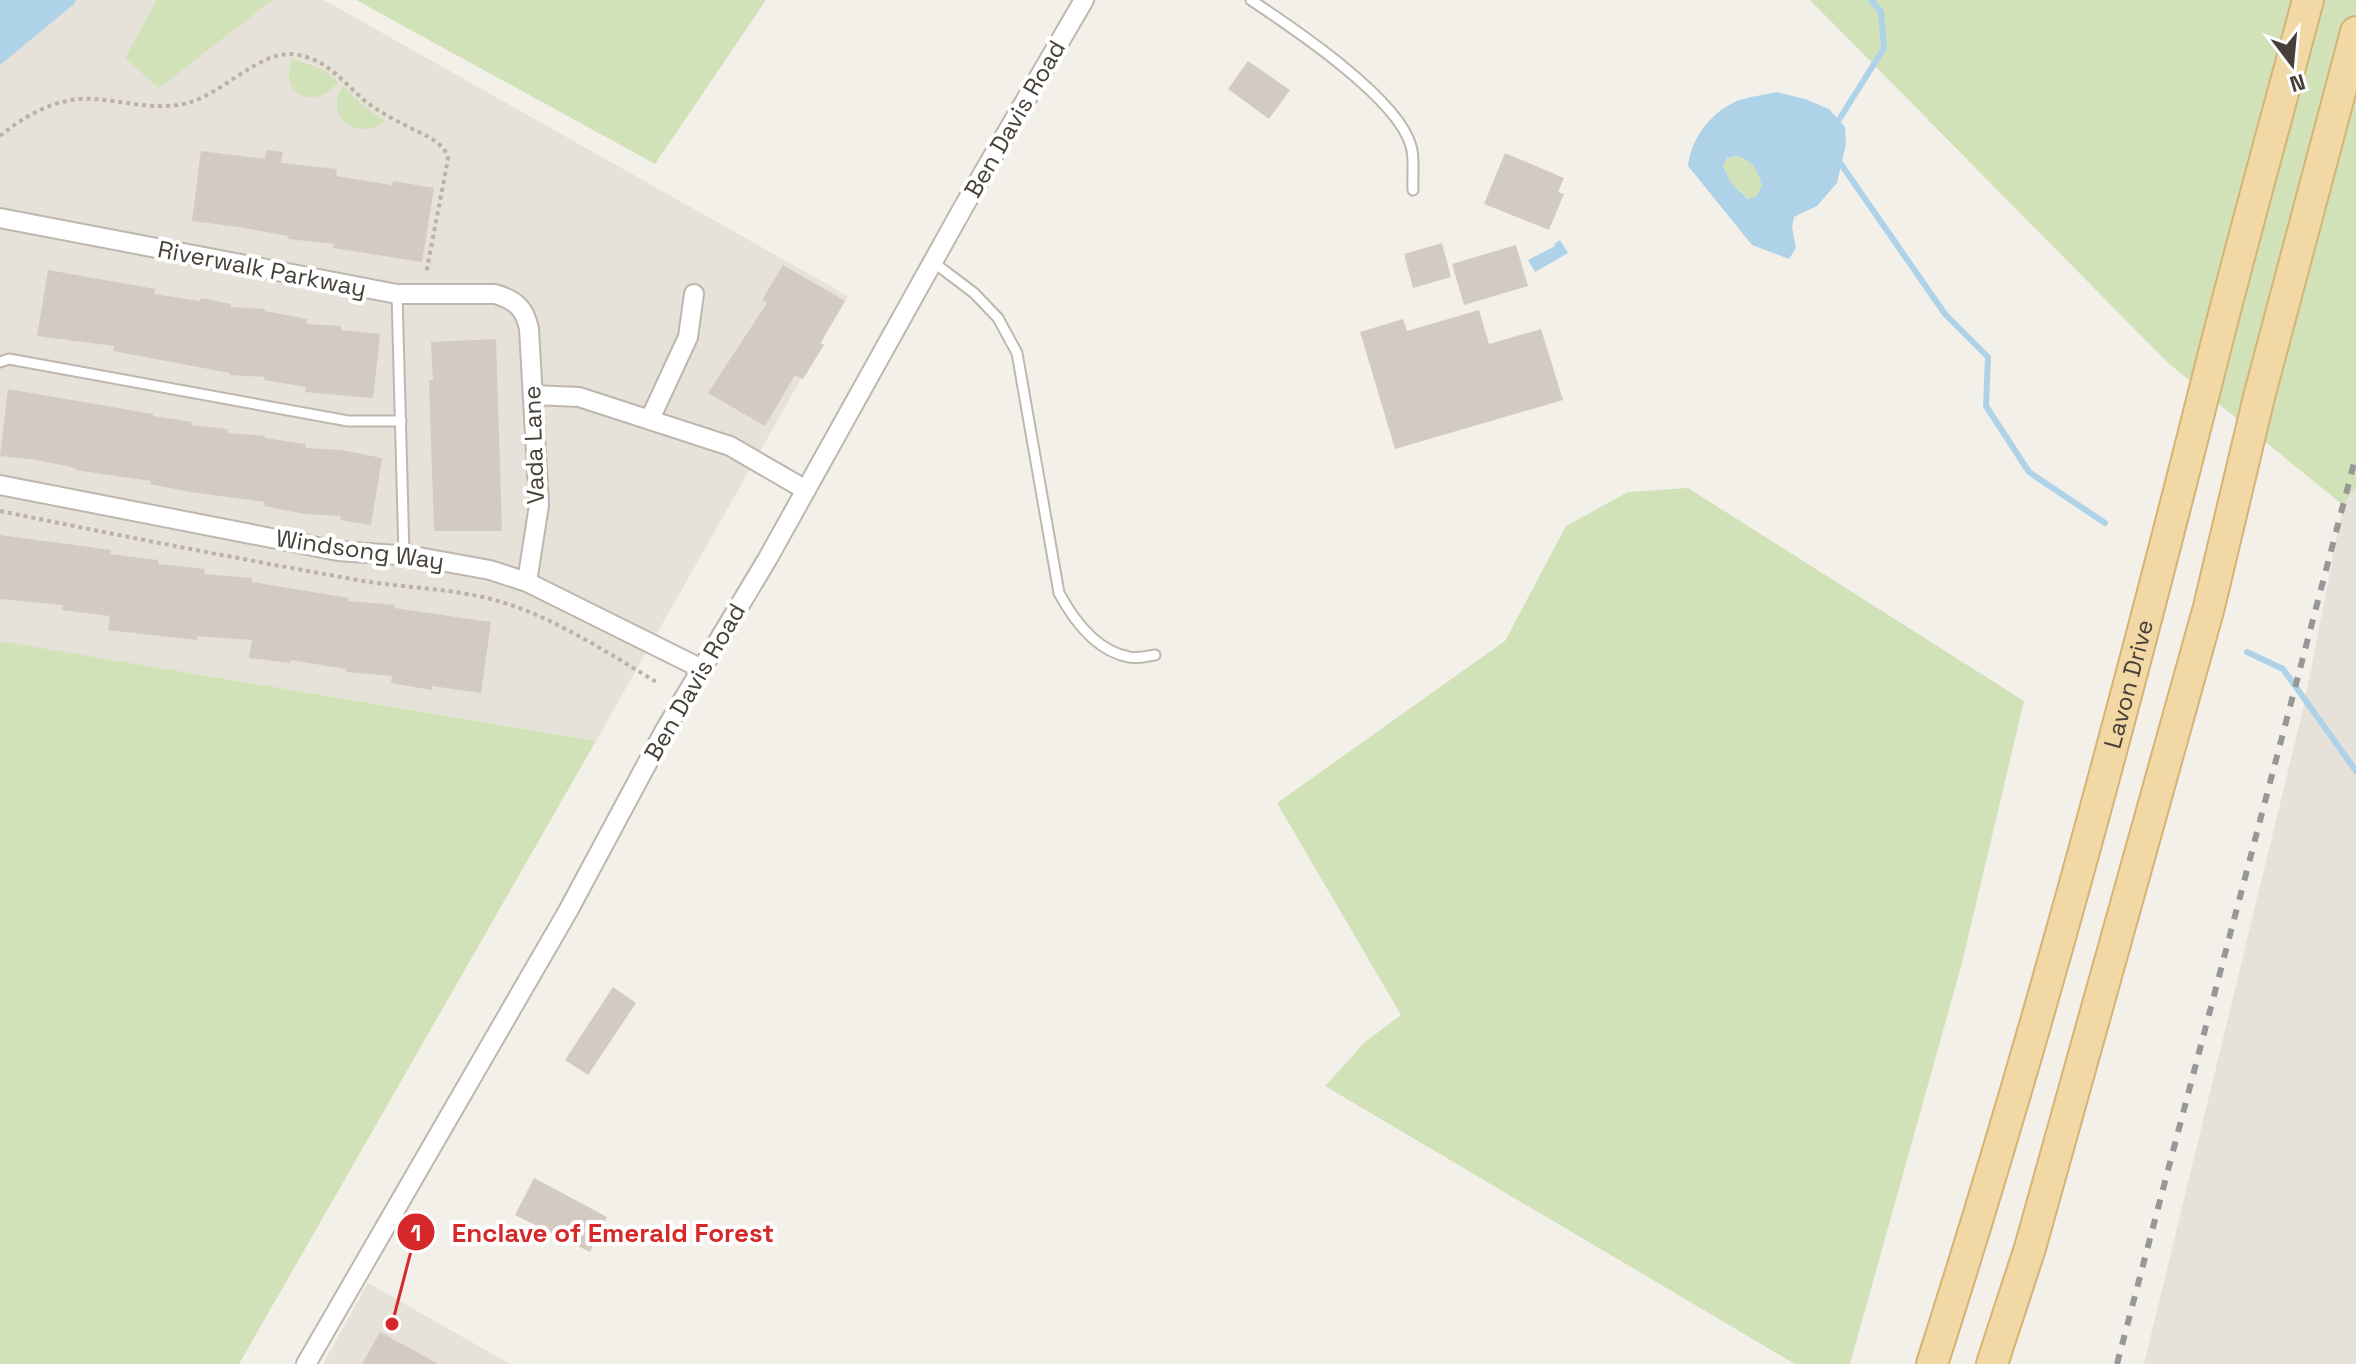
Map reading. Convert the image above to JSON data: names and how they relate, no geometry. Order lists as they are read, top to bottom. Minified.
{"streets":{"main road":["Lavon Drive"],"street":["Ben Davis Road","Riverwalk Parkway","Vada Lane","Windsong Way"]},"crossings":[["Ben Davis Road","Windsong Way"],["Riverwalk Parkway","Vada Lane"],["Vada Lane","Windsong Way"]],"places":["Enclave of Emerald Forest"],"north":"bottom"}
